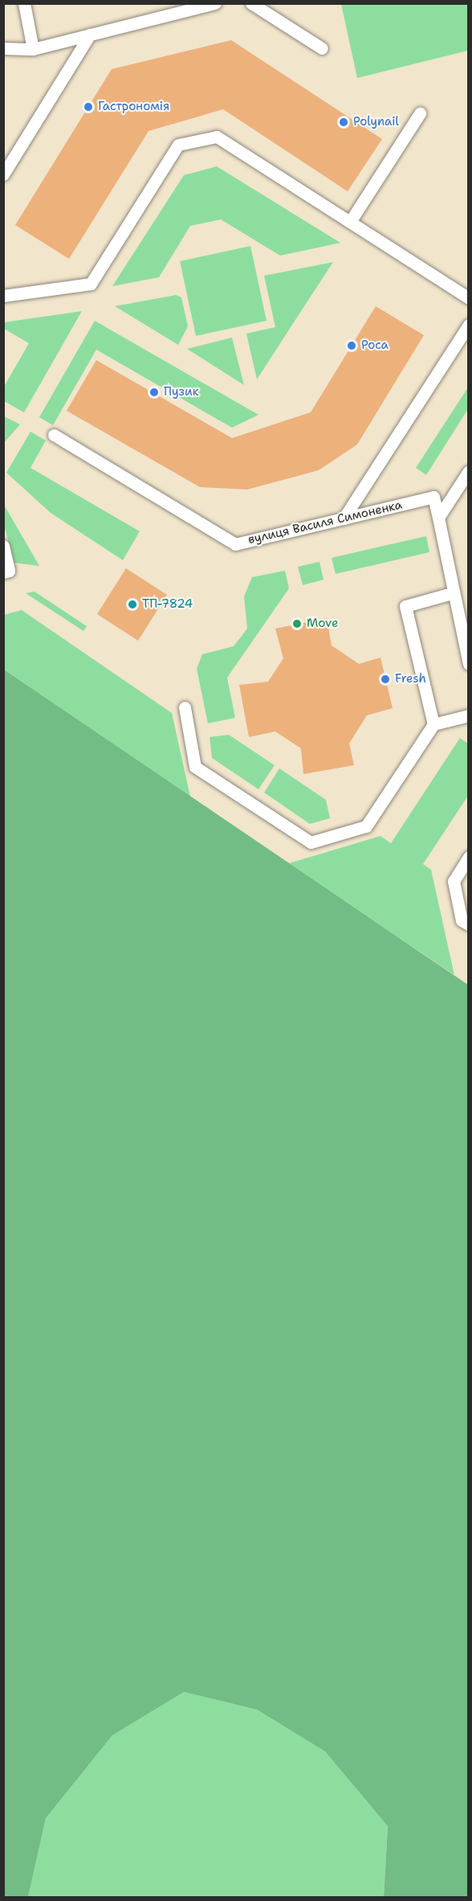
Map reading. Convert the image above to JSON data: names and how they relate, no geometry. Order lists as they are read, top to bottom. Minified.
{"streets":{"lane":["вулиця Василя Симоненка"]},"places":["Гастрономія","Polynail","Роса","Пузик","ТП-7824","Move","Fresh"]}
